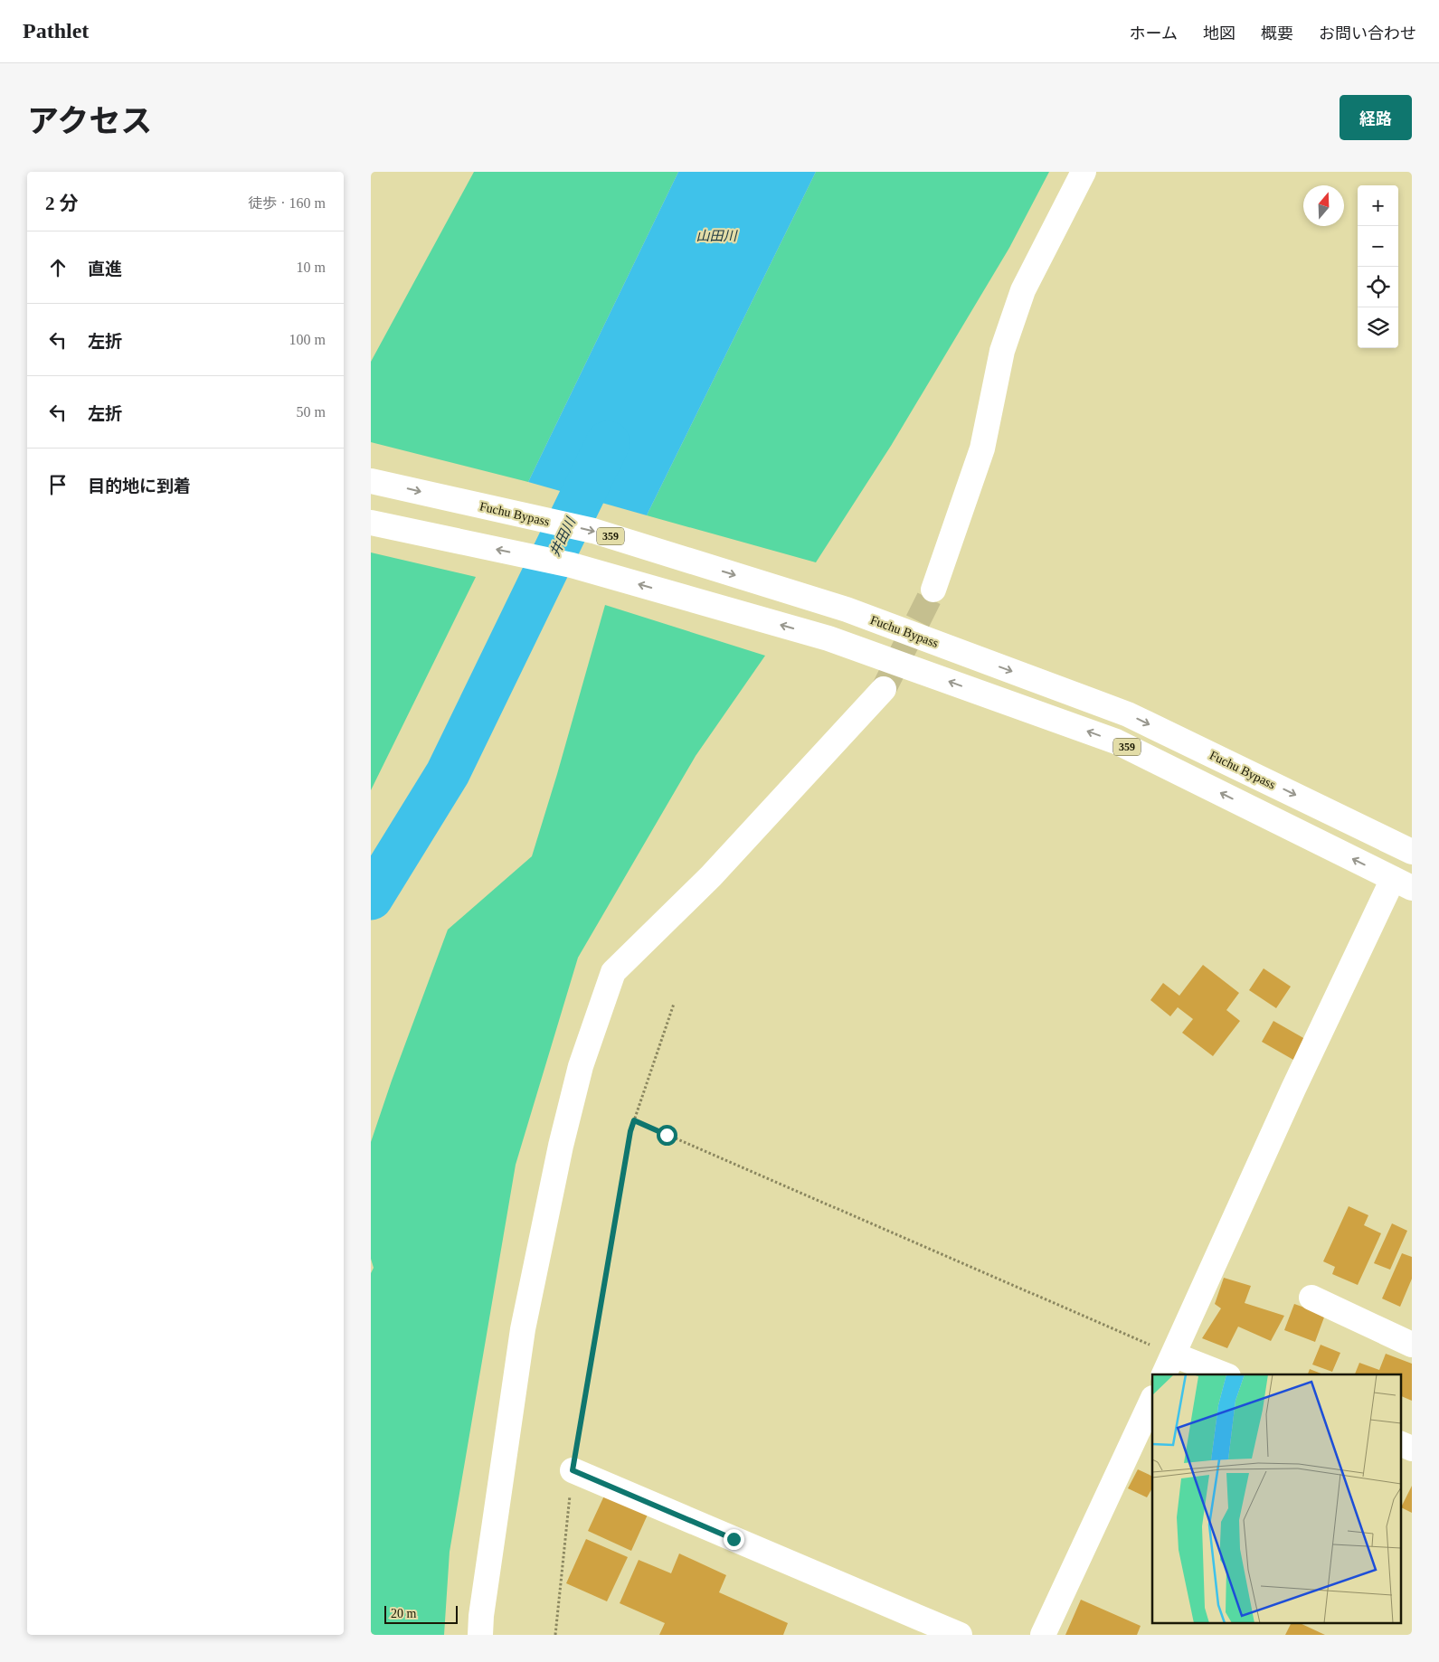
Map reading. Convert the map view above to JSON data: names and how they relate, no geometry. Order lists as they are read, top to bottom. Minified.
{"streets":{"main road":["Fuchu Bypass","359"]},"water":["山田川","井田川"],"scale_bar":"20 m","north":"top","page":{"header":"Pathlet","nav":["ホーム","地図","概要","お問い合わせ"],"title":"アクセス","buttons":"経路","heading":["2 分","徒歩 · 160 m"],"map_buttons":["+","−"],"list":[["直進","10 m"],["左折","100 m"],["左折","50 m"],"目的地に到着"],"scale":"20 m"}}
